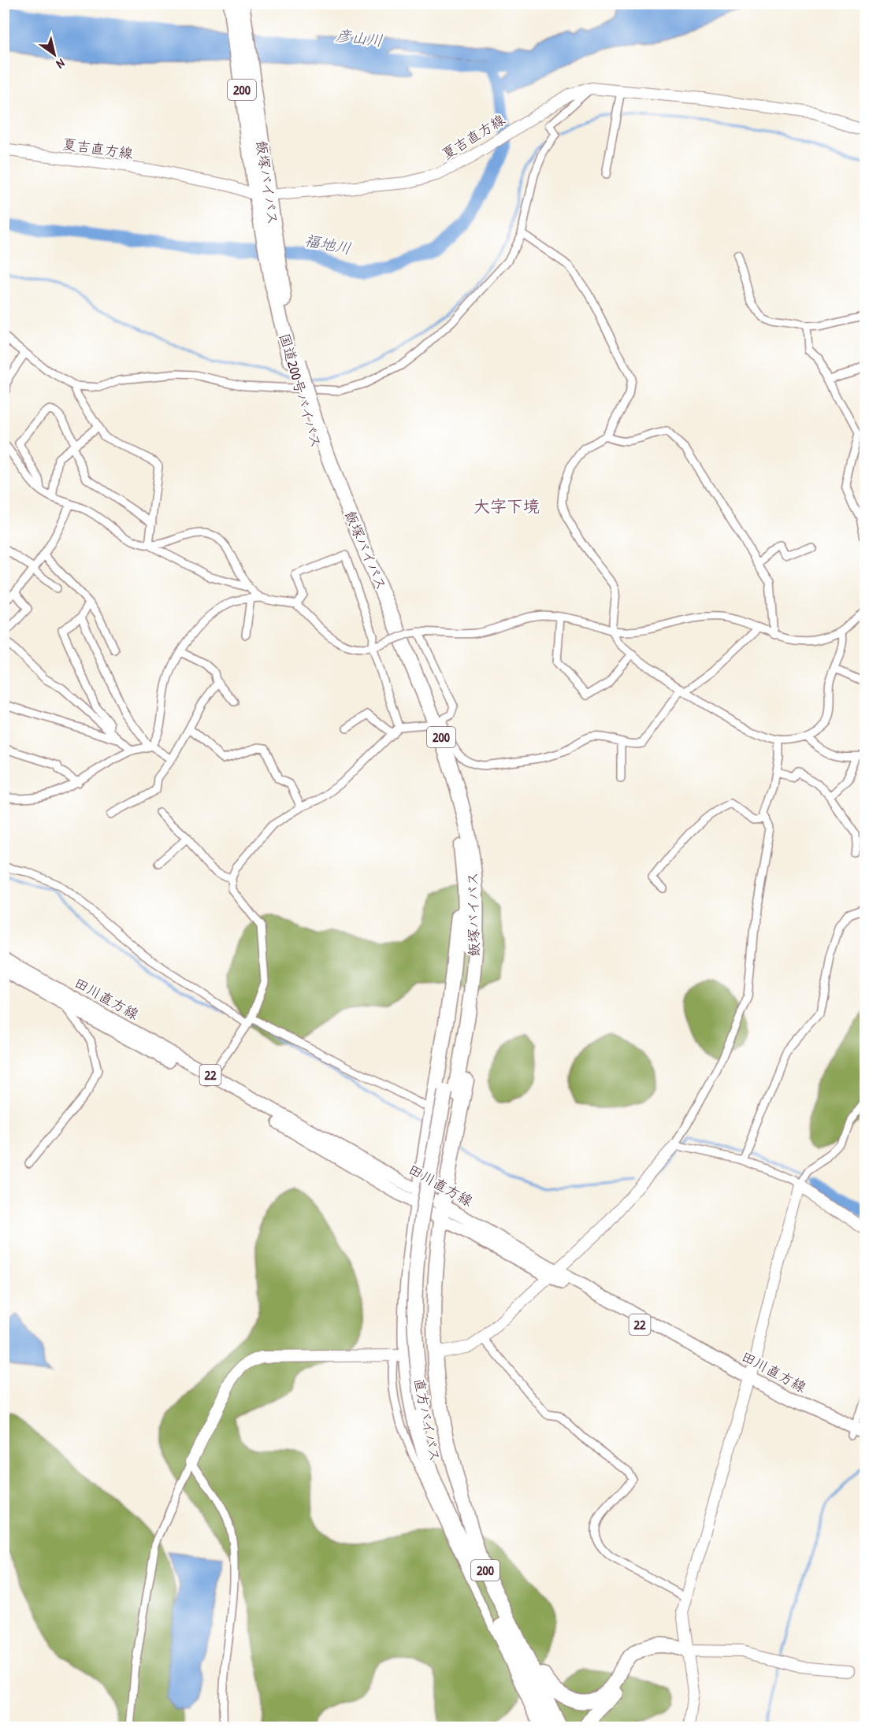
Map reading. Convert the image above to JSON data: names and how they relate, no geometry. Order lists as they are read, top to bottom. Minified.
{"streets":{"highway":["200","飯塚バイパス","国道200号バイパス","直方バイパス"],"main road":["田川直方線","22"],"street":["夏吉直方線"]},"crossings":[["200","飯塚バイパス"],["200","国道200号バイパス"],["夏吉直方線","国道200号バイパス"],["飯塚バイパス","国道200号バイパス"],["飯塚バイパス","直方バイパス"],["国道200号バイパス","直方バイパス"]],"districts":["大字下境"],"water":["彦山川","福地川"],"north":"bottom right"}
